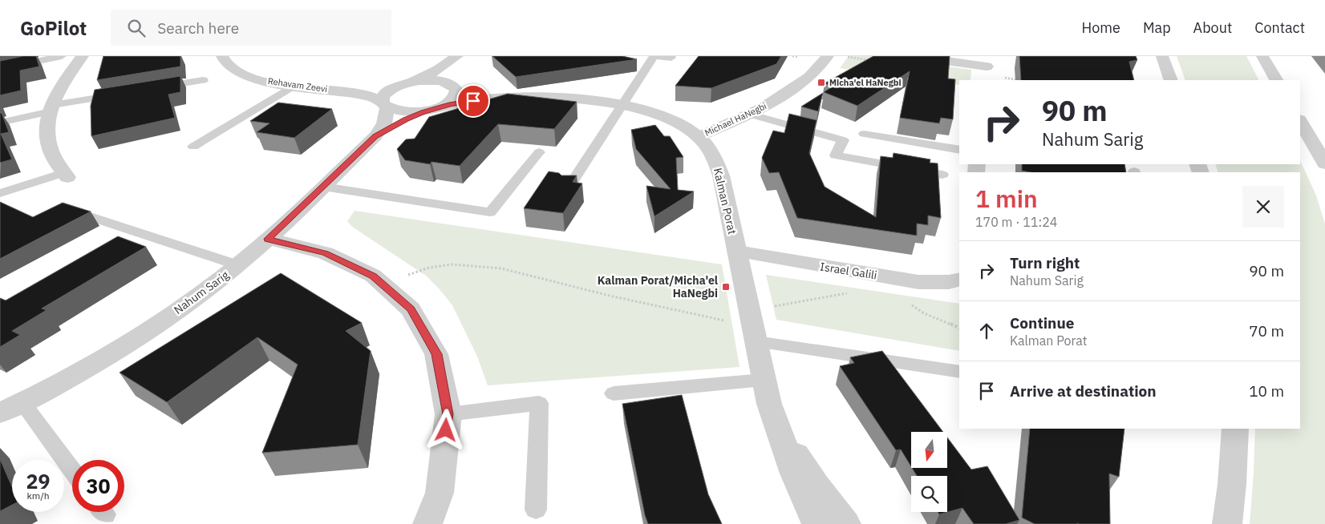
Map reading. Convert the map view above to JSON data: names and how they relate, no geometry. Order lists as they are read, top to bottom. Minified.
{"streets":{"street":["Rehavam Zeevi","Michael HaNegbi","Kalman Porat","Israel Galili","Nahum Sarig"]},"crossings":[["Rehavam Zeevi","Kalman Porat"],["Rehavam Zeevi","Nahum Sarig"],["Michael HaNegbi","Kalman Porat"],["Kalman Porat","Israel Galili"],["Kalman Porat","Nahum Sarig"]],"places":{"transit":["Micha'el HaNegbi","Kalman Porat/Micha'el HaNegbi"]},"north":"bottom","page":{"header":"GoPilot","search":"Search here","nav":["Home","Map","About","Contact"],"turn":["90 m","Nahum Sarig"],"heading":["1 min","170 m · 11:24"],"list":[{"name":"Turn right","note":"Nahum Sarig","value":"90 m"},{"name":"Continue","note":"Kalman Porat","value":"70 m"},{"name":"Arrive at destination","value":"10 m"}],"speed":"29 km/h","limit":"30"}}
